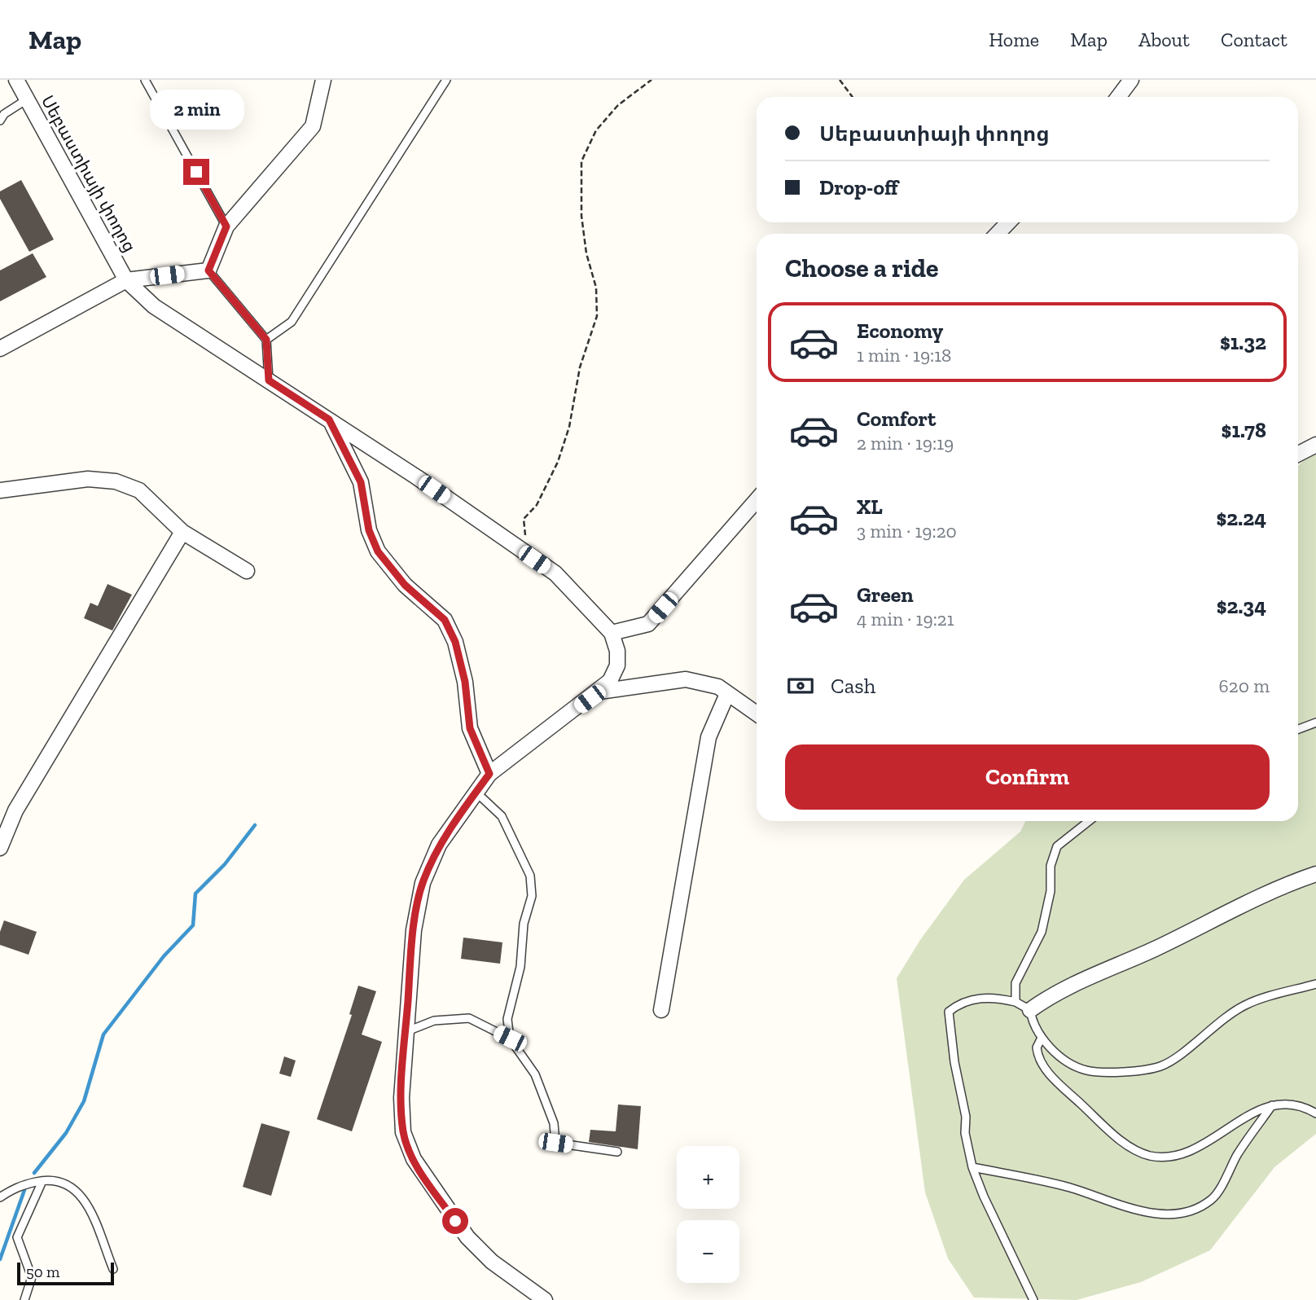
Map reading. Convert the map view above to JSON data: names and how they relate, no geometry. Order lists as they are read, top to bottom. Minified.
{"streets":{"street":["Սեբաստիայի փողոց"]},"scale_bar":"50 m","page":{"header":"Map","nav":["Home","Map","About","Contact"],"bubble":"2 min","banner":["Սեբաստիայի փողոց","Drop-off"],"heading":"Choose a ride","list":[{"name":"Economy","note":"1 min · 19:18","value":"$1.32"},{"name":"Comfort","note":"2 min · 19:19","value":"$1.78"},{"name":"XL","note":"3 min · 19:20","value":"$2.24"},{"name":"Green","note":"4 min · 19:21","value":"$2.34"}],"pay":["Cash","620 m"],"buttons":"Confirm","map_buttons":["+","−"],"scale":"50 m"}}
